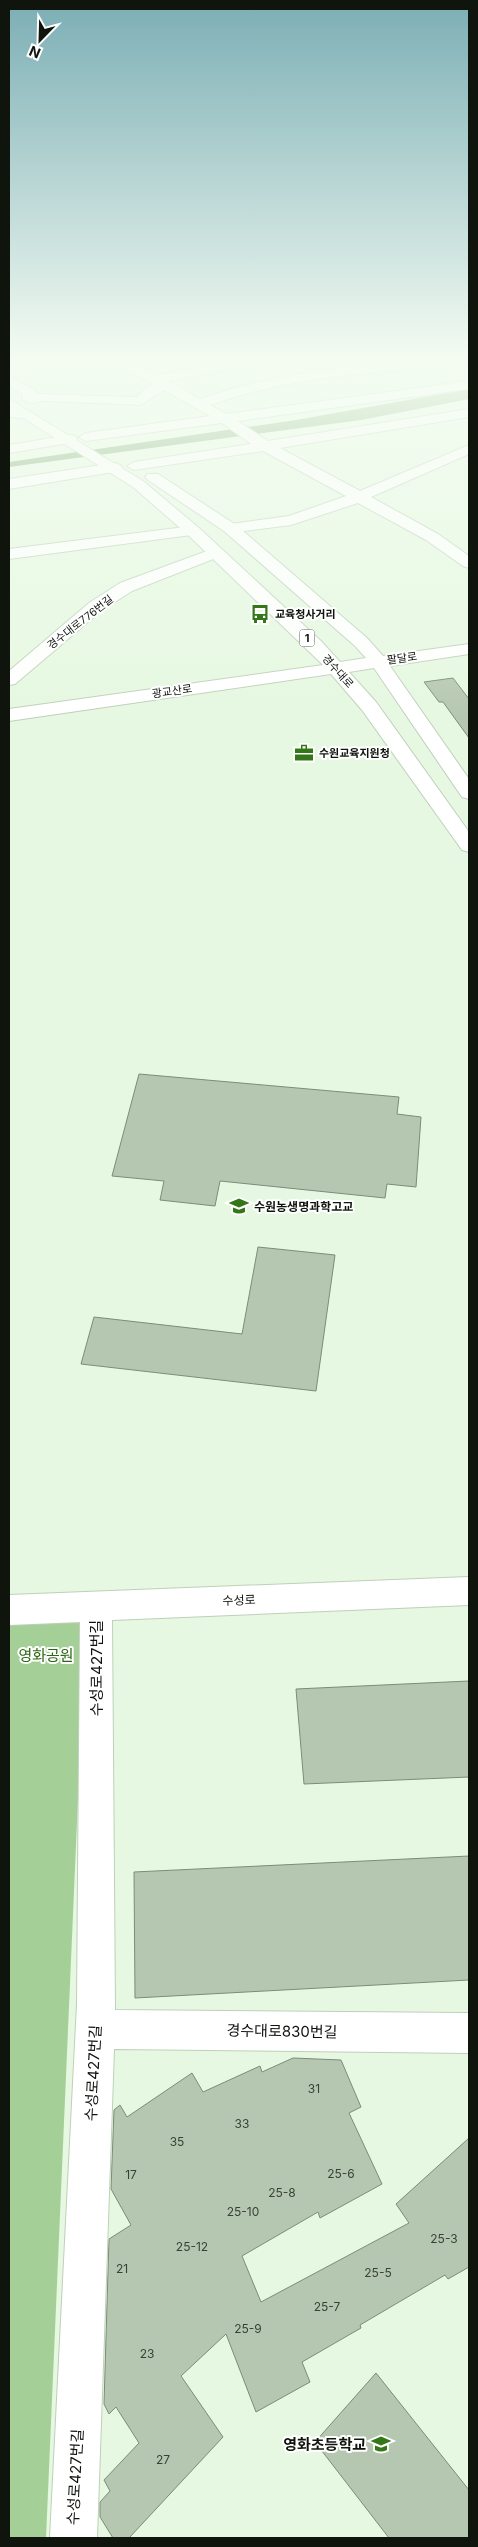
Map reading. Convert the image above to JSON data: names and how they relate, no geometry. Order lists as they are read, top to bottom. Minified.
{"streets":{"street":["경수대로776번길","1","팔달로","경수대로","광교산로","수성로","수성로427번길","경수대로830번길"]},"crossings":[["경수대로776번길","경수대로"],["1","팔달로"],["팔달로","경수대로"],["팔달로","광교산로"],["경수대로","광교산로"],["수성로","수성로427번길"],["수성로427번길","경수대로830번길"]],"parks":["영화공원"],"places":{"bus stop":["교육청사거리"],"office":["수원교육지원청"],"school or university":["수원농생명과학고교","영화초등학교"]},"house_numbers":["31","33","35","25-6","17","25-8","25-10","25-3","25-12","21","25-5","25-7","25-9","23","27"],"north":"bottom left"}
